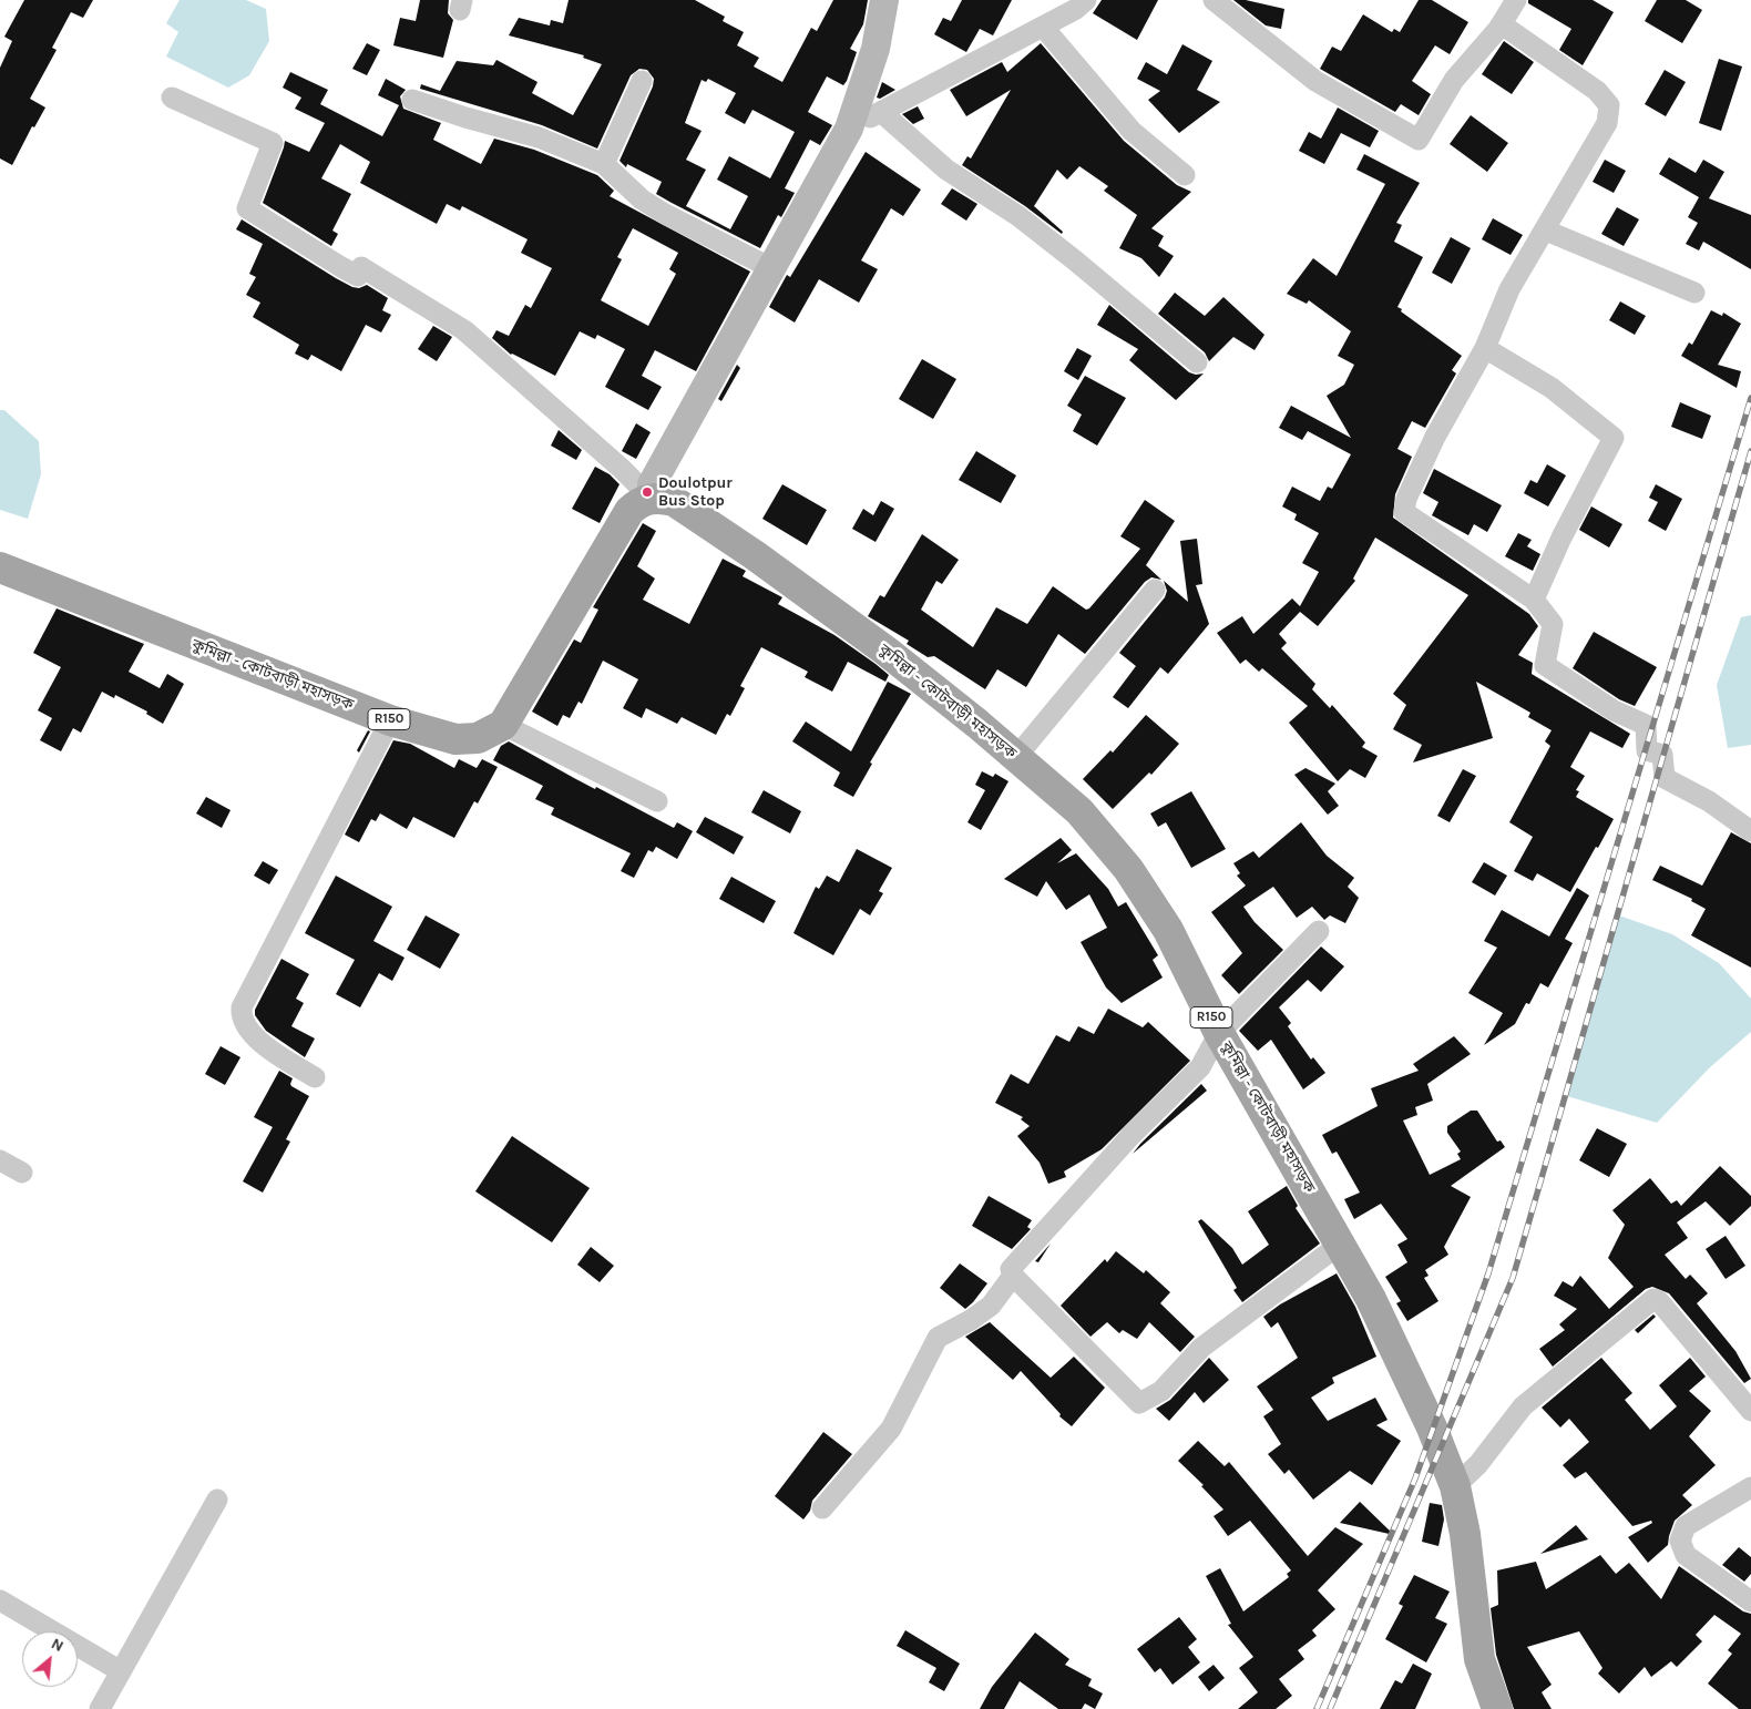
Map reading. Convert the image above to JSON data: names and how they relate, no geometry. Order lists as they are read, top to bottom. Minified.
{"streets":{"main road":["কুমিল্লা - কোটবাড়ী মহাসড়ক","R150"]},"places":["Doulotpur Bus Stop"],"north":"top right"}
